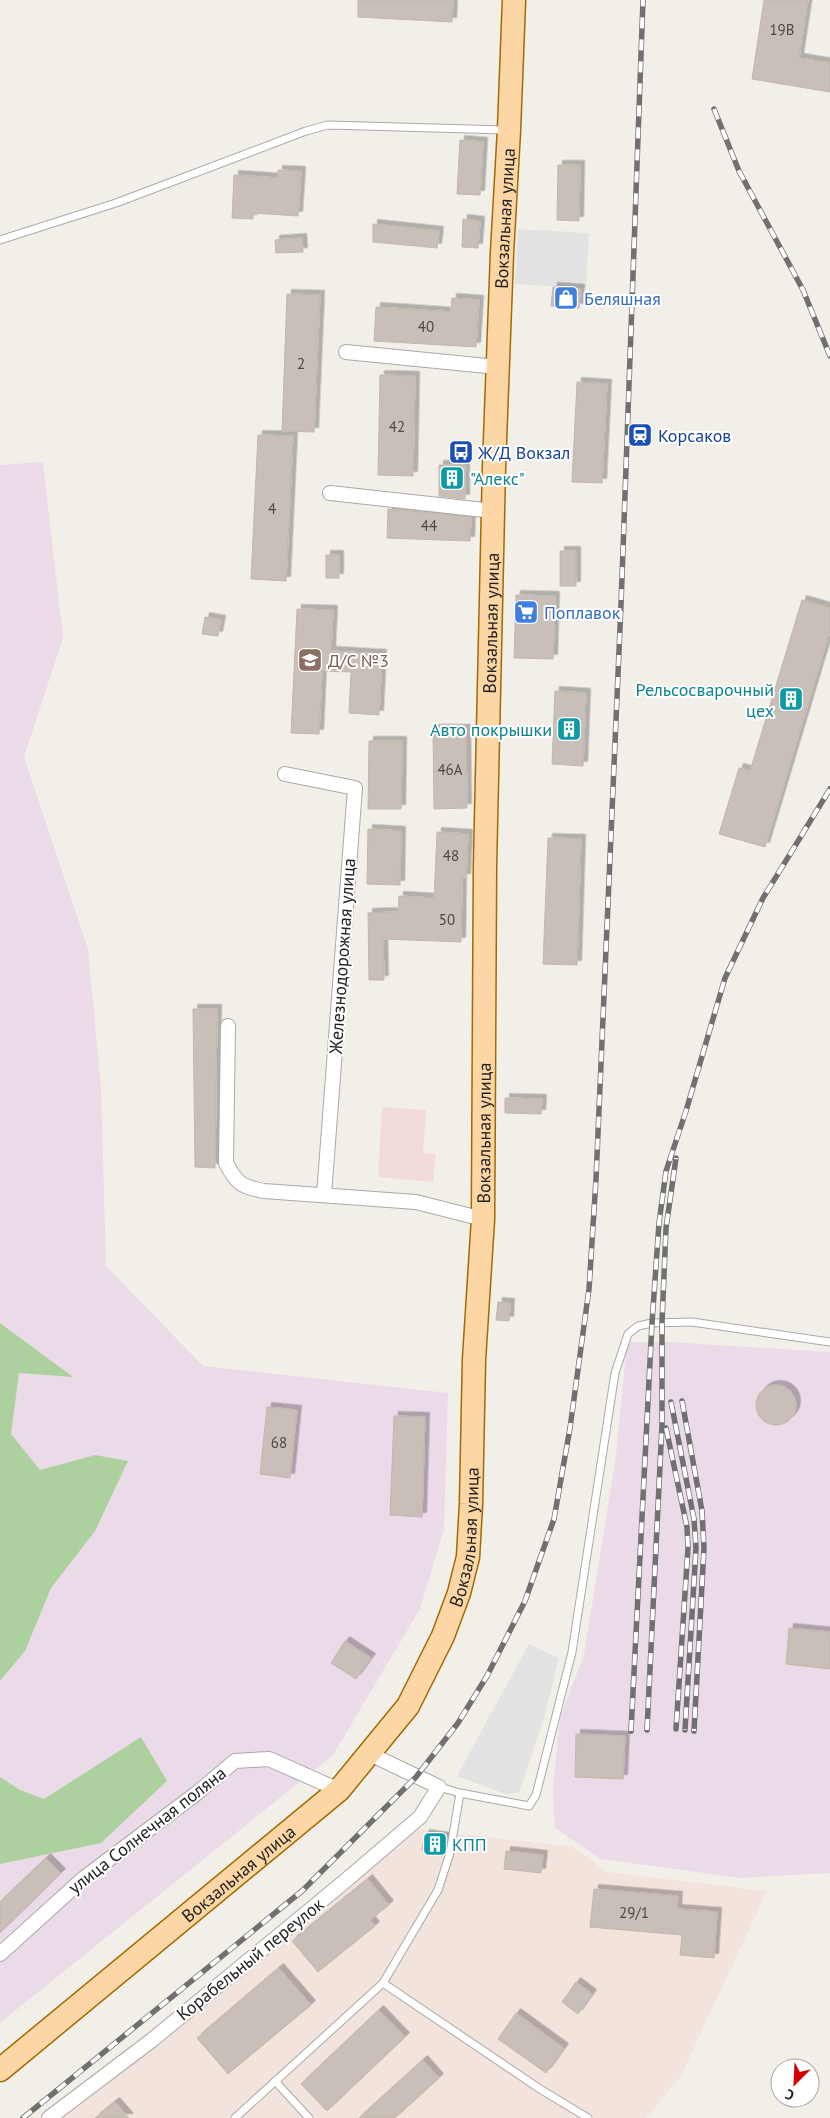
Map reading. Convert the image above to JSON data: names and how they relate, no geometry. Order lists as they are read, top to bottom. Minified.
{"streets":{"main road":["Вокзальная улица"],"street":["Железнодорожная улица","улица Солнечная поляна","Корабельный переулок"]},"crossings":[["Вокзальная улица","улица Солнечная поляна"]],"places":{"shop":["Беляшная"],"station":["Корсаков"],"bus stop":["Ж/Д Вокзал"],"building":["\"Алекс\"","Рельсосварочный цех","Авто покрышки","КПП"],"supermarket":["Поплавок"],"school or university":["Д/С №3"]},"house_numbers":["19В","40","2","42","4","44","46А","48","50","68","29/1"],"north":"bottom left"}
